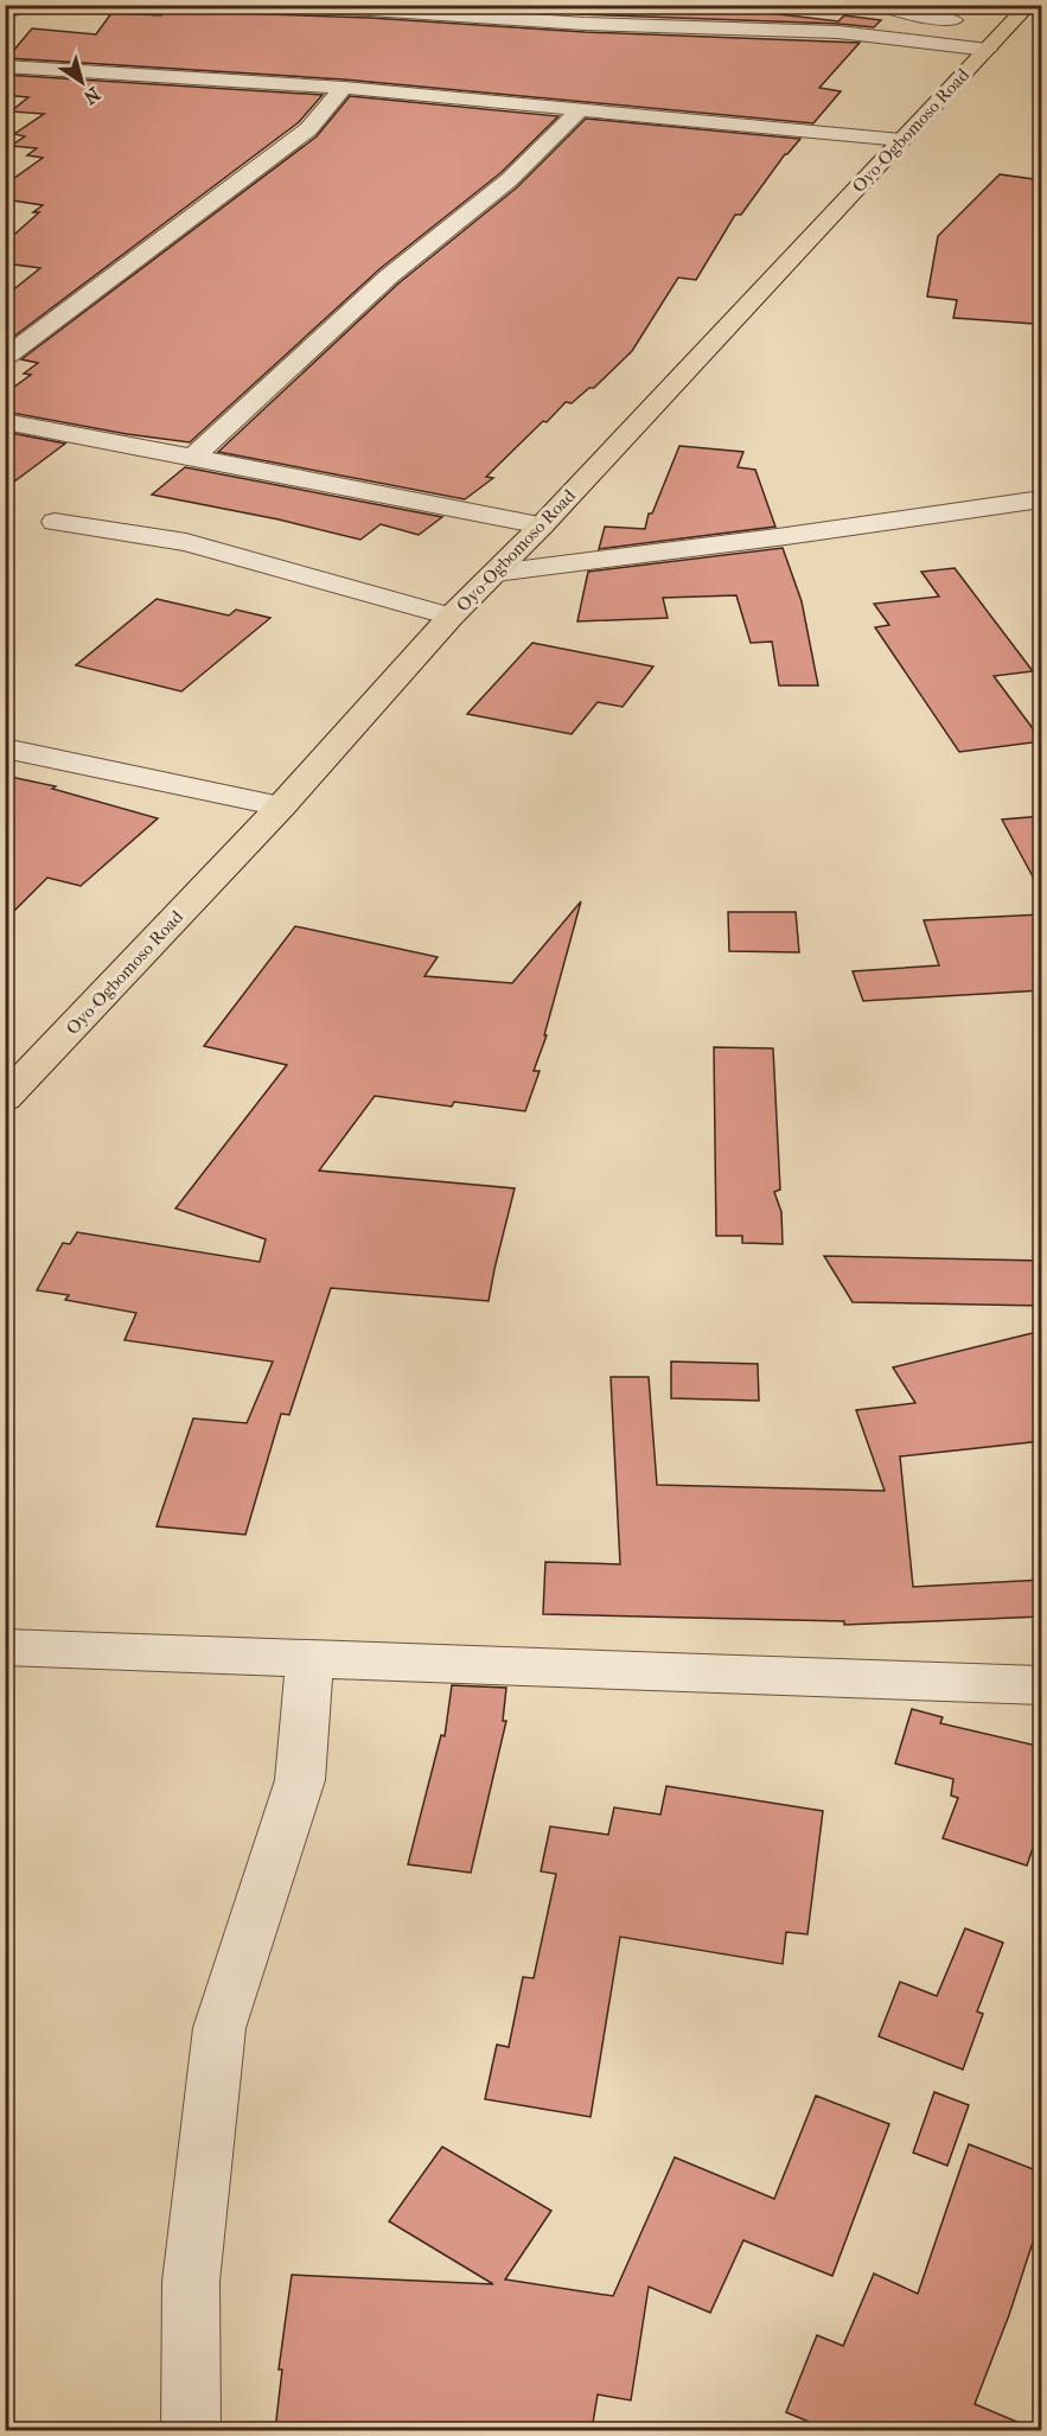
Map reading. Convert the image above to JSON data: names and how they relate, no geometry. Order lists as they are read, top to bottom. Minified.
{"streets":{"highway":["Oyo-Ogbomoso Road"]},"north":"bottom right"}
